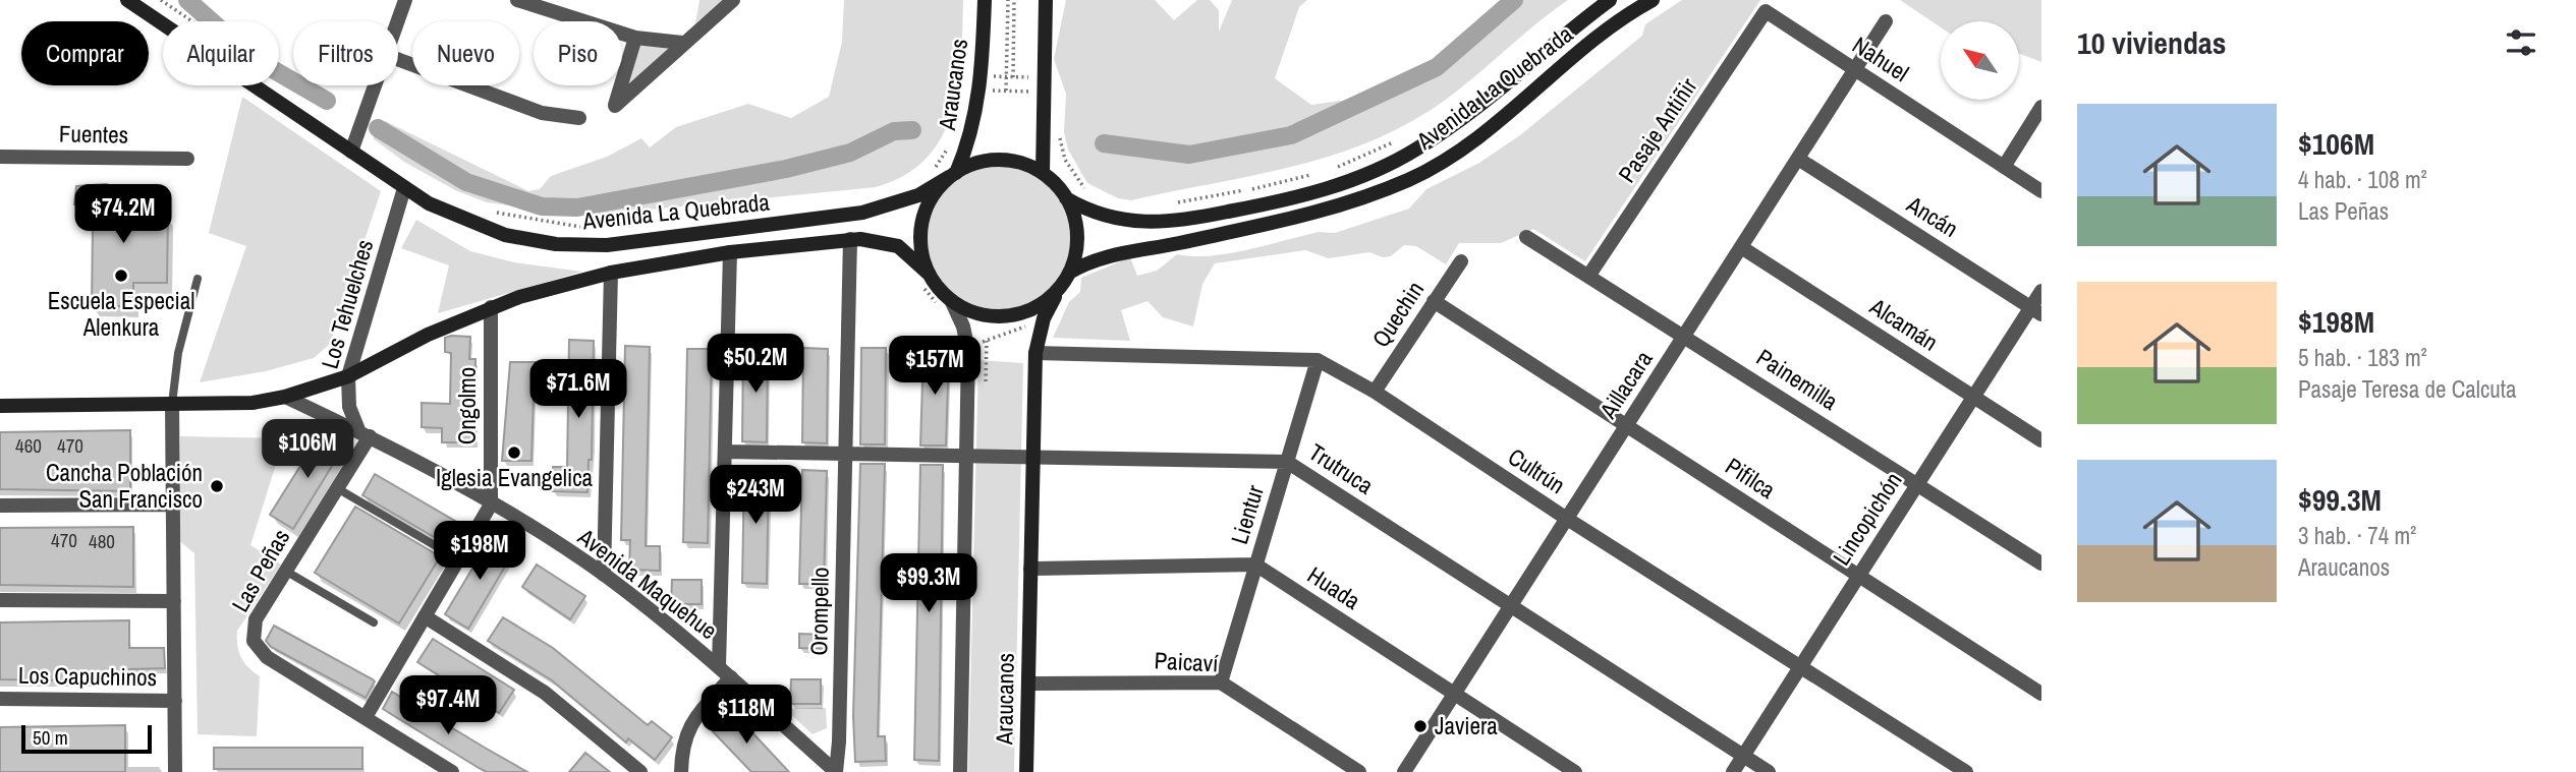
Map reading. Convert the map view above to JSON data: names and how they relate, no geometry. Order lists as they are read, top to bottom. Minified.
{"streets":{"main road":["Araucanos","Avenida La Quebrada"],"street":["Nahuel","Pasaje Antiñir","Fuentes","Ancán","Los Tehuelches","Quechin","Alcamán","Painemilla","Aillacara","Ongolmo","Trutruca","Cultrún","Pifilca","Lientur","Lincopichón","Las Peñas","Avenida Maquehue","Huada","Orompello","Paicaví","Los Capuchinos"]},"crossings":[["Nahuel","Pasaje Antiñir"],["Nahuel","Aillacara"],["Araucanos","Avenida La Quebrada"],["Araucanos","Trutruca"],["Araucanos","Cultrún"],["Araucanos","Paicaví"],["Avenida La Quebrada","Los Tehuelches"],["Avenida La Quebrada","Ongolmo"],["Avenida La Quebrada","Avenida Maquehue"],["Avenida La Quebrada","Orompello"],["Pasaje Antiñir","Painemilla"],["Ancán","Aillacara"],["Ancán","Lincopichón"],["Los Tehuelches","Las Peñas"],["Los Tehuelches","Avenida Maquehue"],["Quechin","Cultrún"],["Quechin","Pifilca"],["Alcamán","Aillacara"],["Alcamán","Lincopichón"],["Painemilla","Aillacara"],["Painemilla","Lincopichón"],["Aillacara","Trutruca"],["Aillacara","Cultrún"],["Aillacara","Pifilca"],["Aillacara","Huada"],["Ongolmo","Avenida Maquehue"],["Trutruca","Lientur"],["Trutruca","Lincopichón"],["Trutruca","Orompello"],["Cultrún","Lientur"],["Cultrún","Lincopichón"],["Pifilca","Lincopichón"],["Lientur","Huada"],["Lientur","Paicaví"],["Las Peñas","Avenida Maquehue"],["Avenida Maquehue","Orompello"]],"places":["Escuela Especial Alenkura","Iglesia Evangelica","Cancha Población San Francisco","Javiera"],"house_numbers":["460","470","470","480"],"scale_bar":"50 m","north":"top left","page":{"heading":"10 viviendas","chip":["Comprar","Alquilar","Filtros","Nuevo","Piso"],"list":[{"name":"$106M","note":"4 hab. · 108 m² · Las Peñas"},{"name":"$198M","note":"5 hab. · 183 m² · Pasaje Teresa de Calcuta"},{"name":"$99.3M","note":"3 hab. · 74 m² · Araucanos"}],"price":["$74.2M","$50.2M","$157M","$71.6M","$106M","$243M","$198M","$99.3M","$97.4M","$118M"],"scale":"50 m"}}
